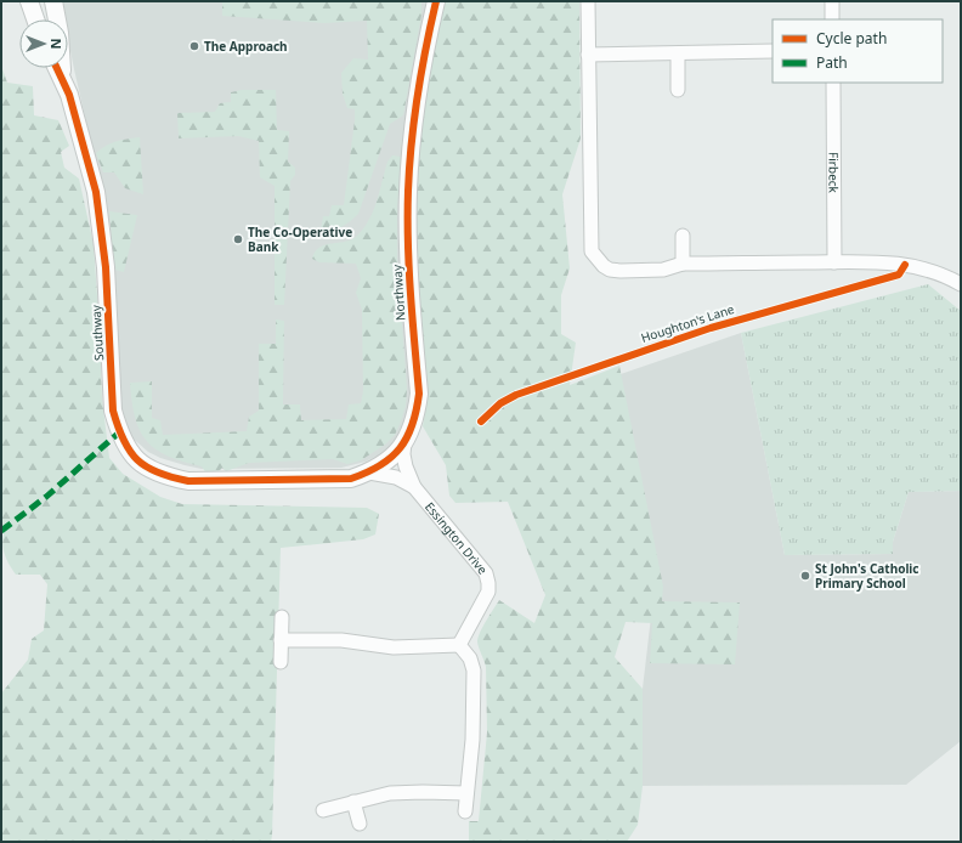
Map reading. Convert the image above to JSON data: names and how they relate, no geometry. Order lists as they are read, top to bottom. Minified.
{"streets":{"street":["Firbeck","Northway","Southway","Essington Drive"],"cycle path":["Houghton's Lane"]},"crossings":[["Northway","Southway"],["Northway","Essington Drive"]],"places":["The Approach","The Co-Operative Bank","St John's Catholic Primary School"],"legend":["Cycle path","Path"],"north":"right"}
